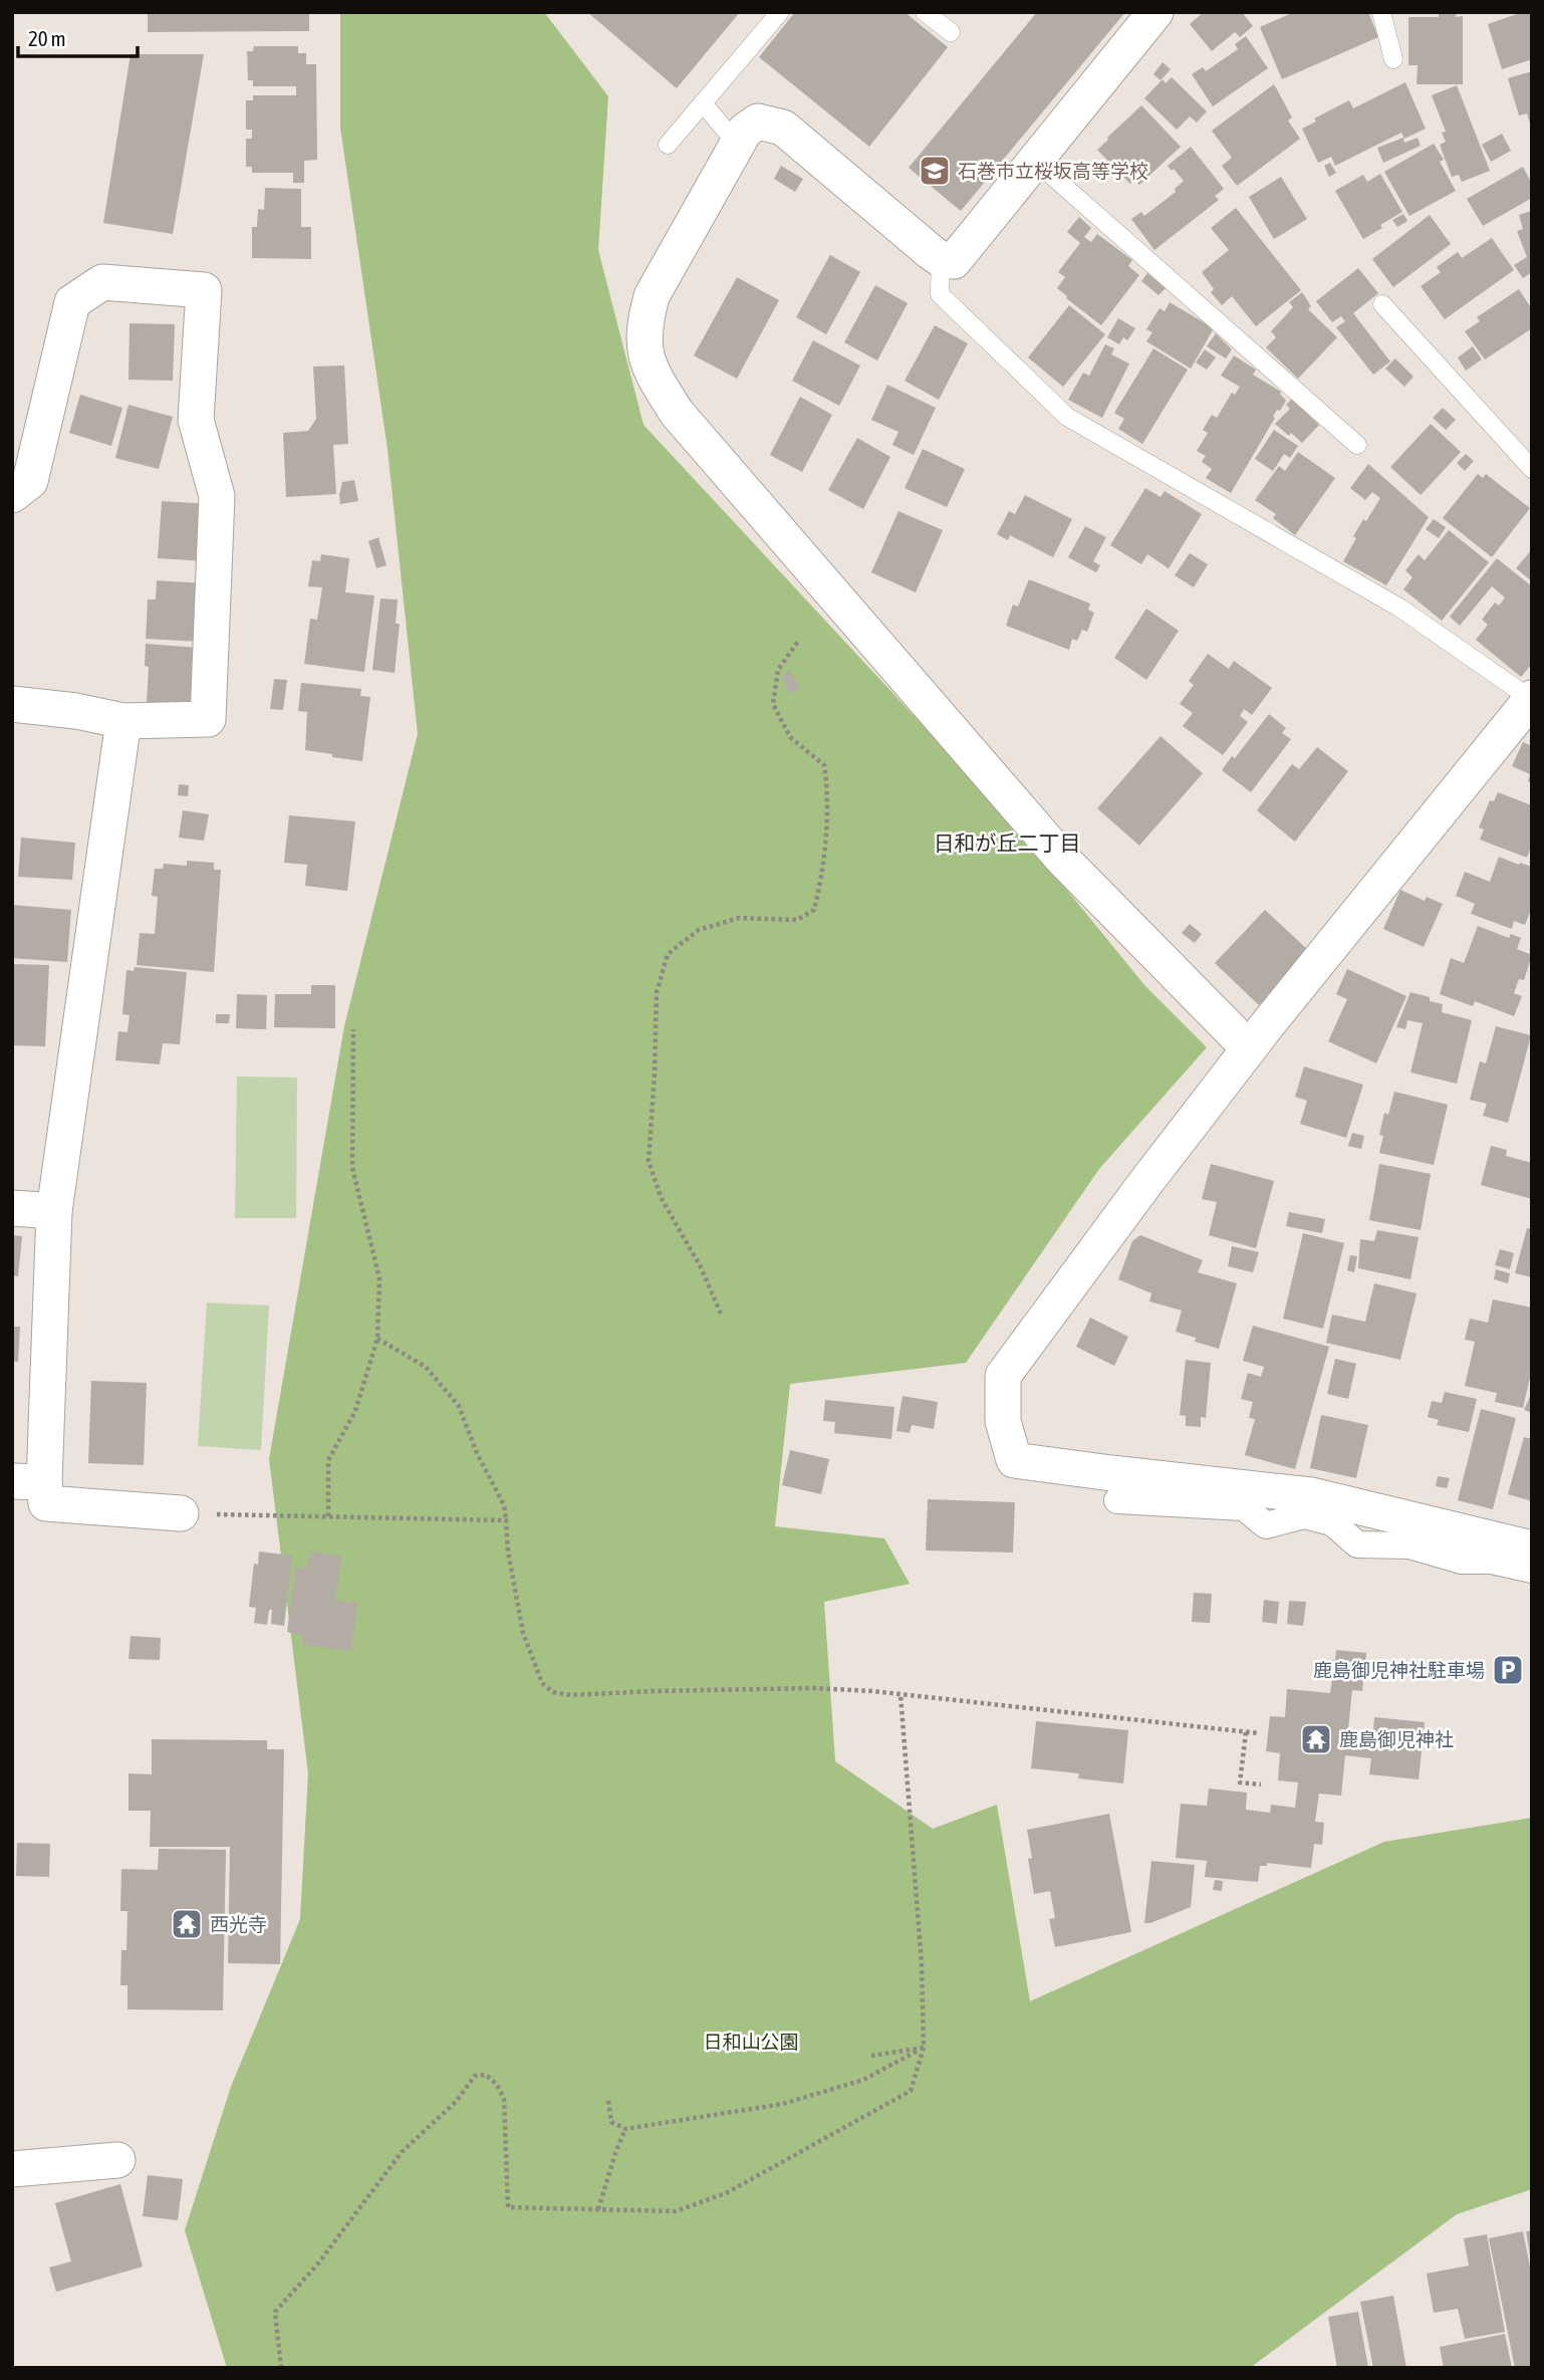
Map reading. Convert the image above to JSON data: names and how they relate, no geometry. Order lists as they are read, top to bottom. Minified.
{"districts":["日和が丘二丁目"],"parks":["日和山公園"],"places":{"school or university":["石巻市立桜坂高等学校"],"parking":["鹿島御児神社駐車場"],"temple":["鹿島御児神社","西光寺"]},"scale_bar":"20 m"}
